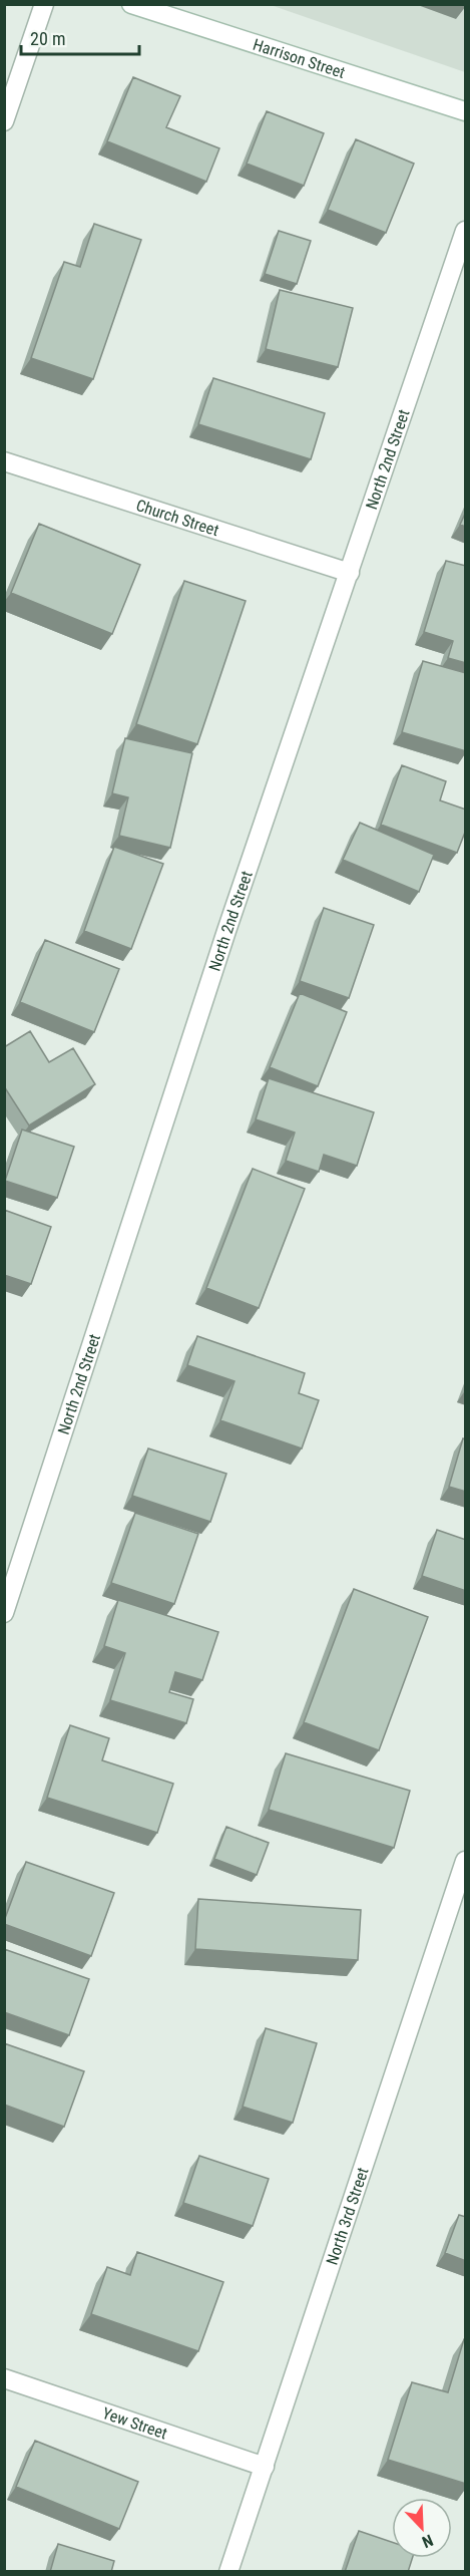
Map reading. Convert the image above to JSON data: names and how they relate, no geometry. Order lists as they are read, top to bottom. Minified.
{"streets":{"street":["Harrison Street","North 2nd Street","Church Street","North 3rd Street","Yew Street"]},"crossings":[["North 2nd Street","Church Street"],["North 3rd Street","Yew Street"]],"scale_bar":"20 m","north":"bottom right"}
